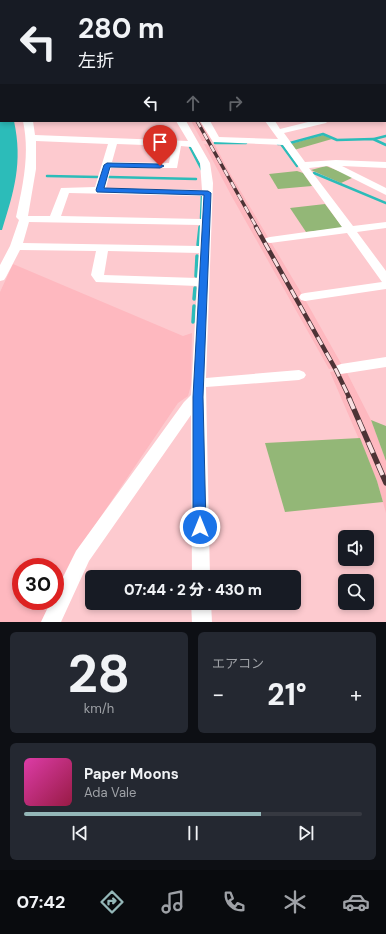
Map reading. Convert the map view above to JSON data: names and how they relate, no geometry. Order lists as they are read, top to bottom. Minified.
{"page":{"turn":["280 m","左折"],"limit":"30","trip":"07:44 · 2 分 · 430 m","tile":[["28","km/h"],"エアコン"],"heat":["−","21°","+"],"song":["Paper Moons","Ada Vale"],"tabs":"07:42"}}
